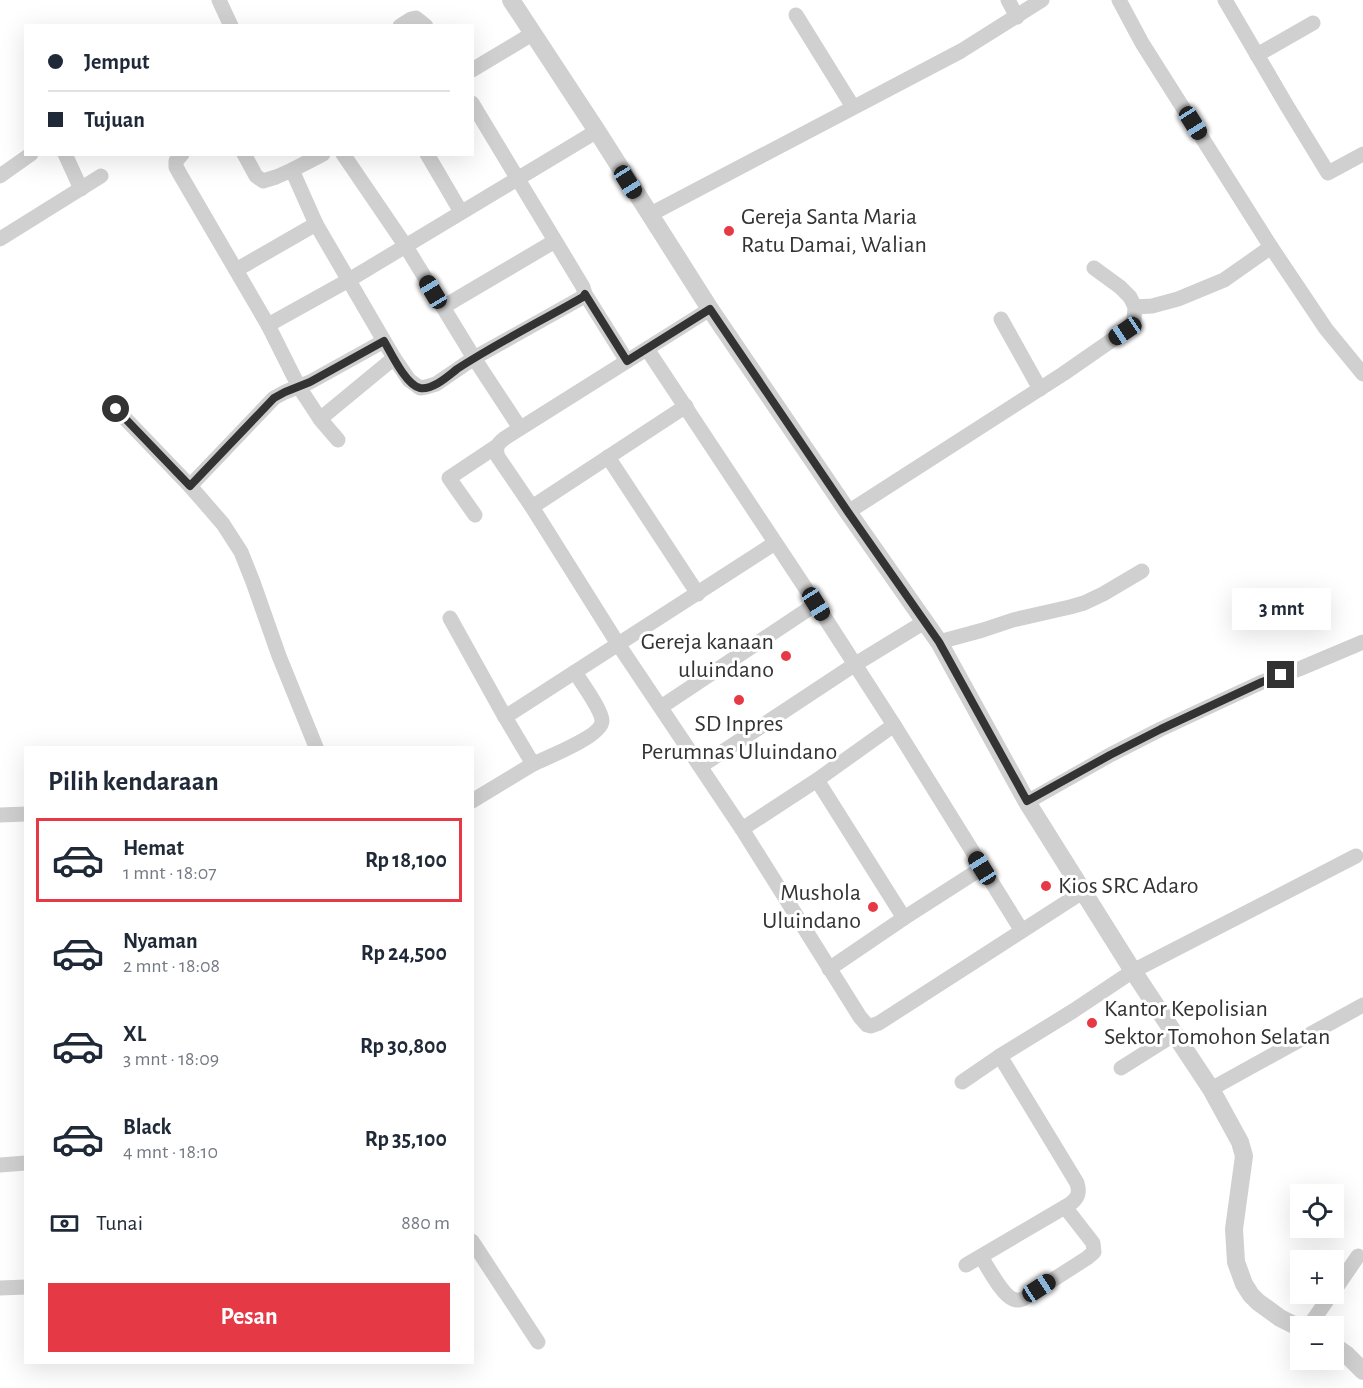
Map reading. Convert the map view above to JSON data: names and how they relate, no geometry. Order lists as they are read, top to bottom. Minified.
{"places":["Gereja Santa Maria Ratu Damai, Walian","Gereja kanaan uluindano","SD Inpres Perumnas Uluindano","Kios SRC Adaro","Mushola Uluindano","Kantor Kepolisian Sektor Tomohon Selatan"],"page":{"banner":["Jemput","Tujuan"],"bubble":"3 mnt","heading":"Pilih kendaraan","list":[{"name":"Hemat","note":"1 mnt · 18:07","value":"Rp 18,100"},{"name":"Nyaman","note":"2 mnt · 18:08","value":"Rp 24,500"},{"name":"XL","note":"3 mnt · 18:09","value":"Rp 30,800"},{"name":"Black","note":"4 mnt · 18:10","value":"Rp 35,100"}],"map_buttons":["+","−"],"pay":["Tunai","880 m"],"buttons":"Pesan"}}
